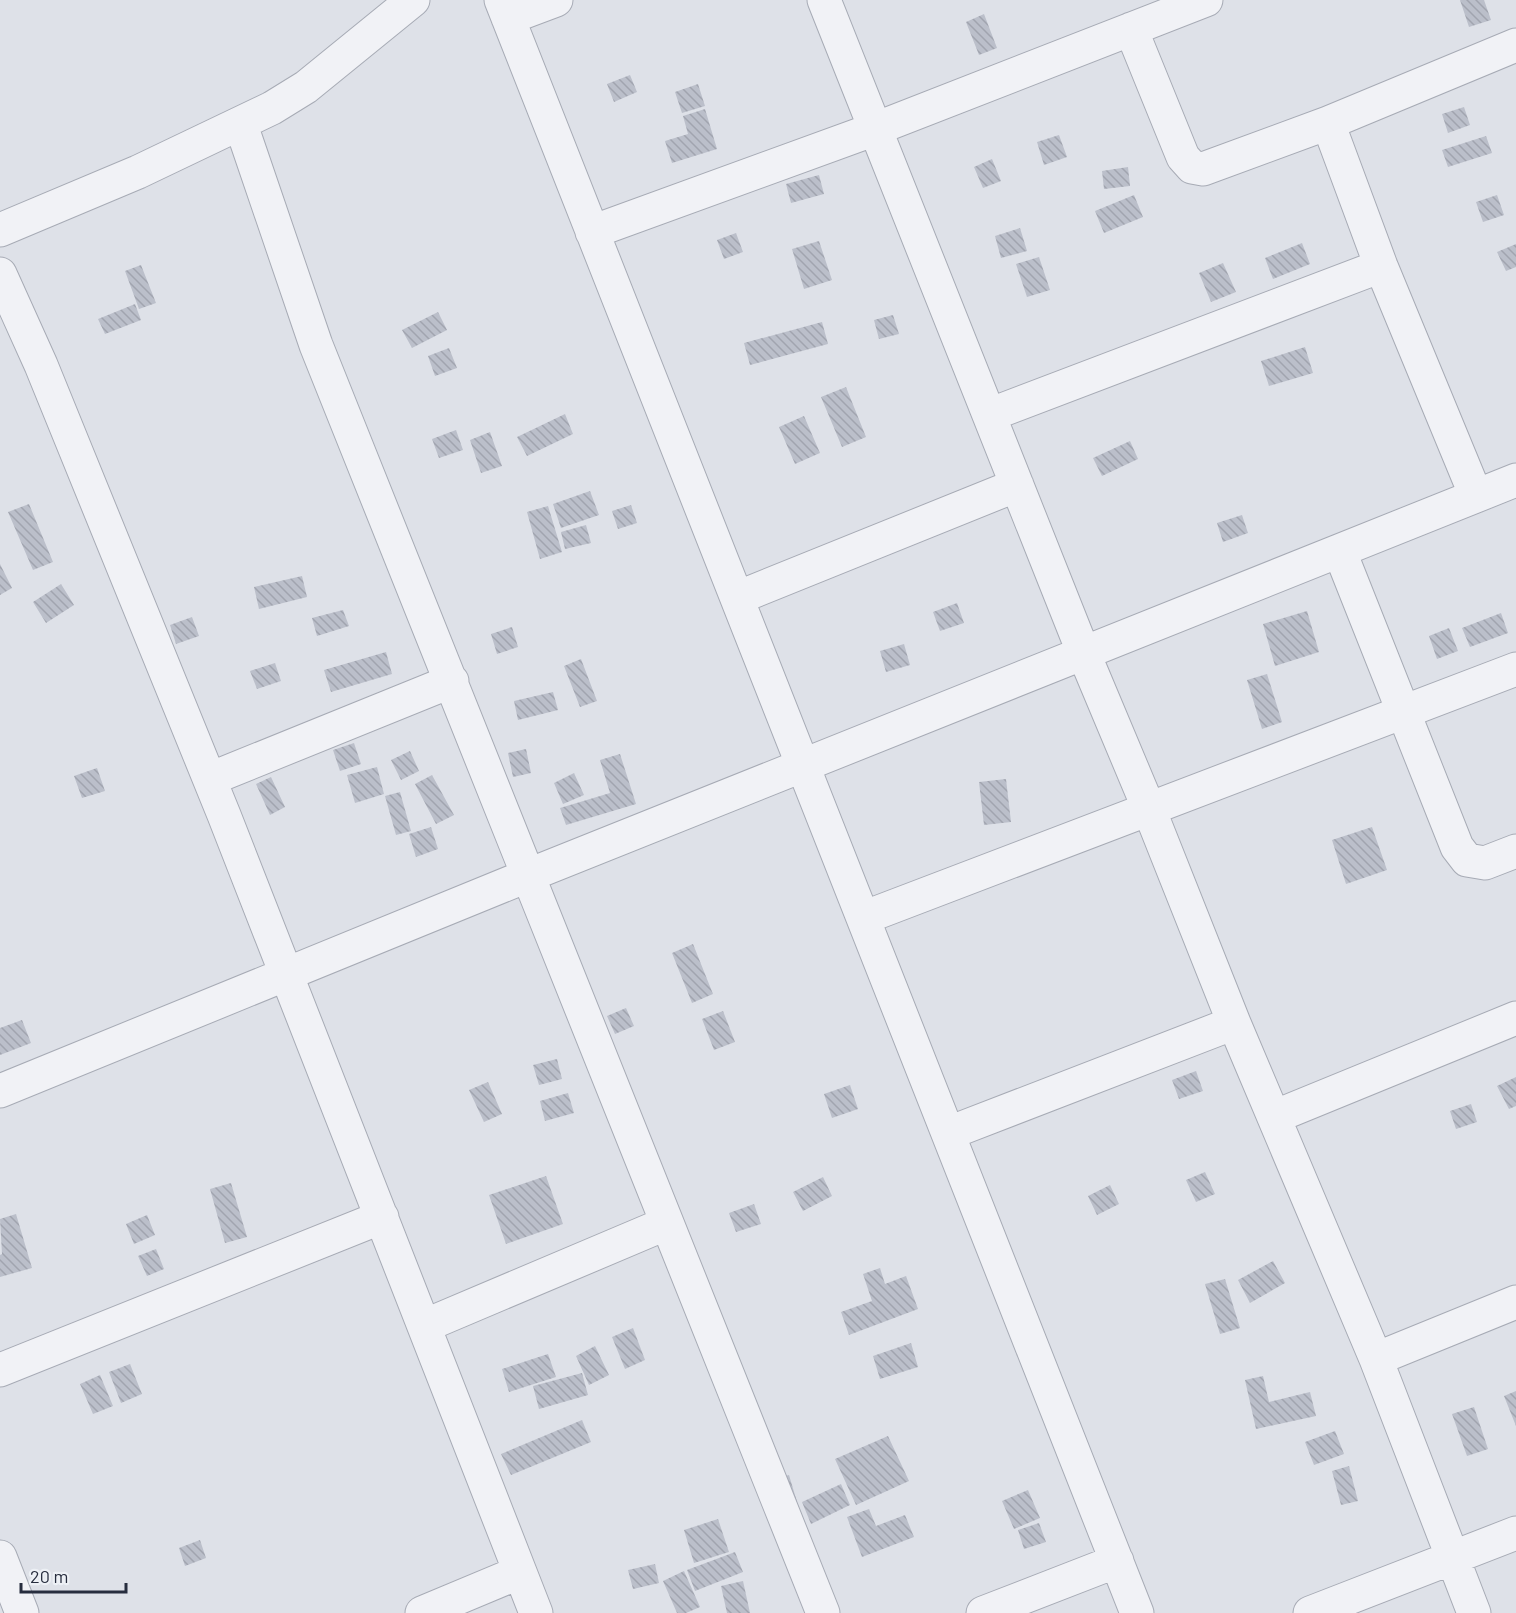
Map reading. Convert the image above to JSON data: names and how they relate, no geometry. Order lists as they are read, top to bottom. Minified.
{"scale_bar":"20 m"}
